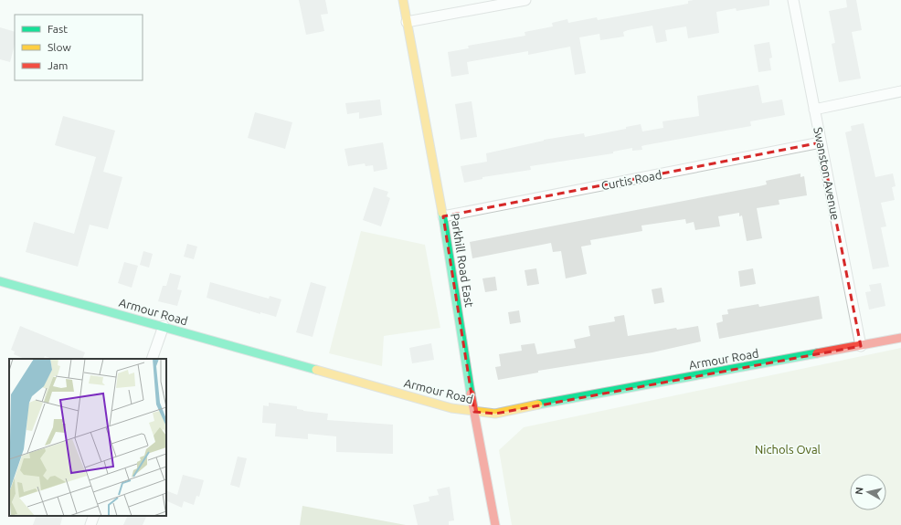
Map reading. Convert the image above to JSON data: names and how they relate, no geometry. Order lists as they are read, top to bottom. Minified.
{"streets":{"main road":["Parkhill Road East","Armour Road"],"street":["Swanston Avenue","Curtis Road"]},"crossings":[["Swanston Avenue","Curtis Road"],["Swanston Avenue","Armour Road"],["Curtis Road","Parkhill Road East"],["Parkhill Road East","Armour Road"]],"parks":["Nichols Oval"],"legend":["Fast","Slow","Jam"],"north":"left"}
